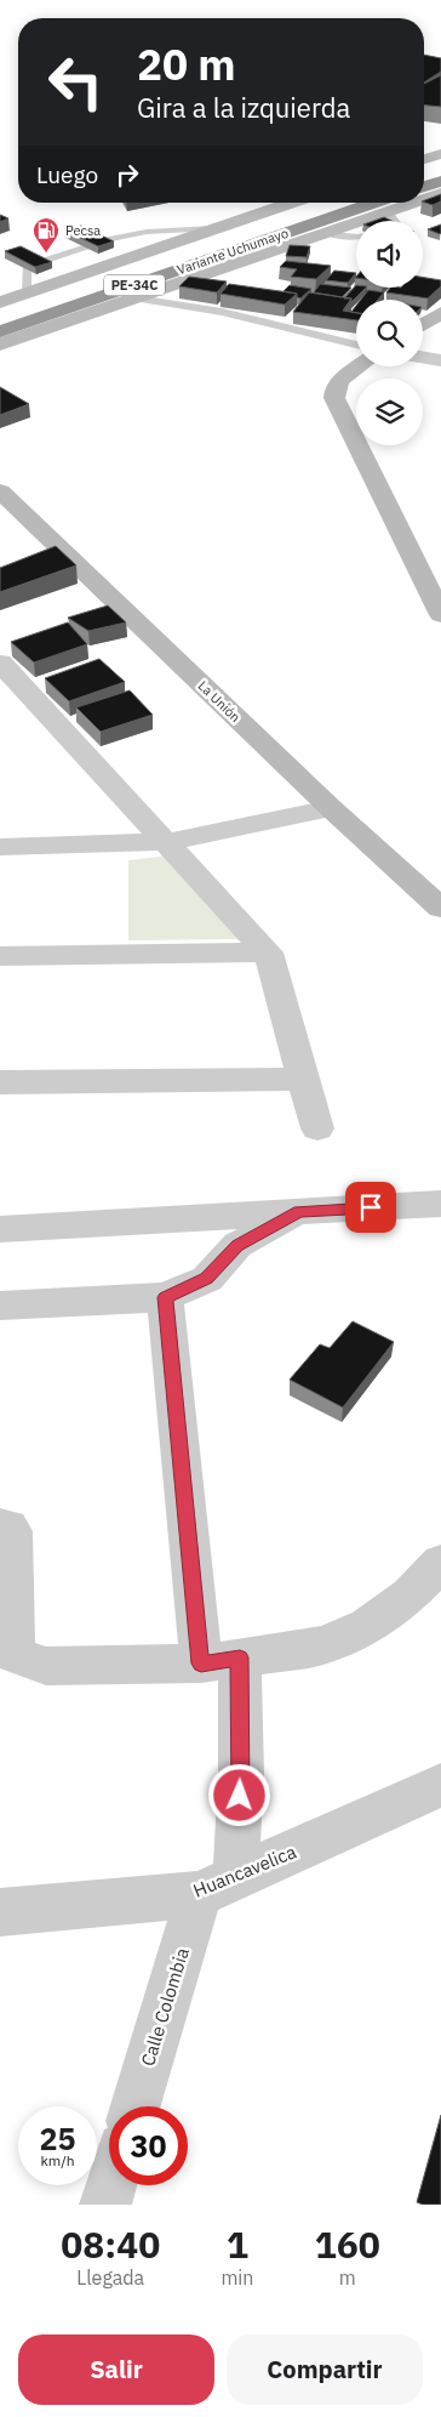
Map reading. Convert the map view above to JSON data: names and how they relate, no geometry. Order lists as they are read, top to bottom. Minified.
{"streets":{"highway":["Variante Uchumayo","PE-34C"],"main road":["La Unión"],"street":["Huancavelica","Calle Colombia"]},"crossings":[["Huancavelica","Calle Colombia"]],"places":{"fuel station":["Pecsa"]},"page":{"turn":["20 m","Gira a la izquierda"],"then":"Luego","speed":"25 km/h","limit":"30","eta":["08:40","Llegada","1","min","160","m"],"buttons":["Salir","Compartir"]}}
